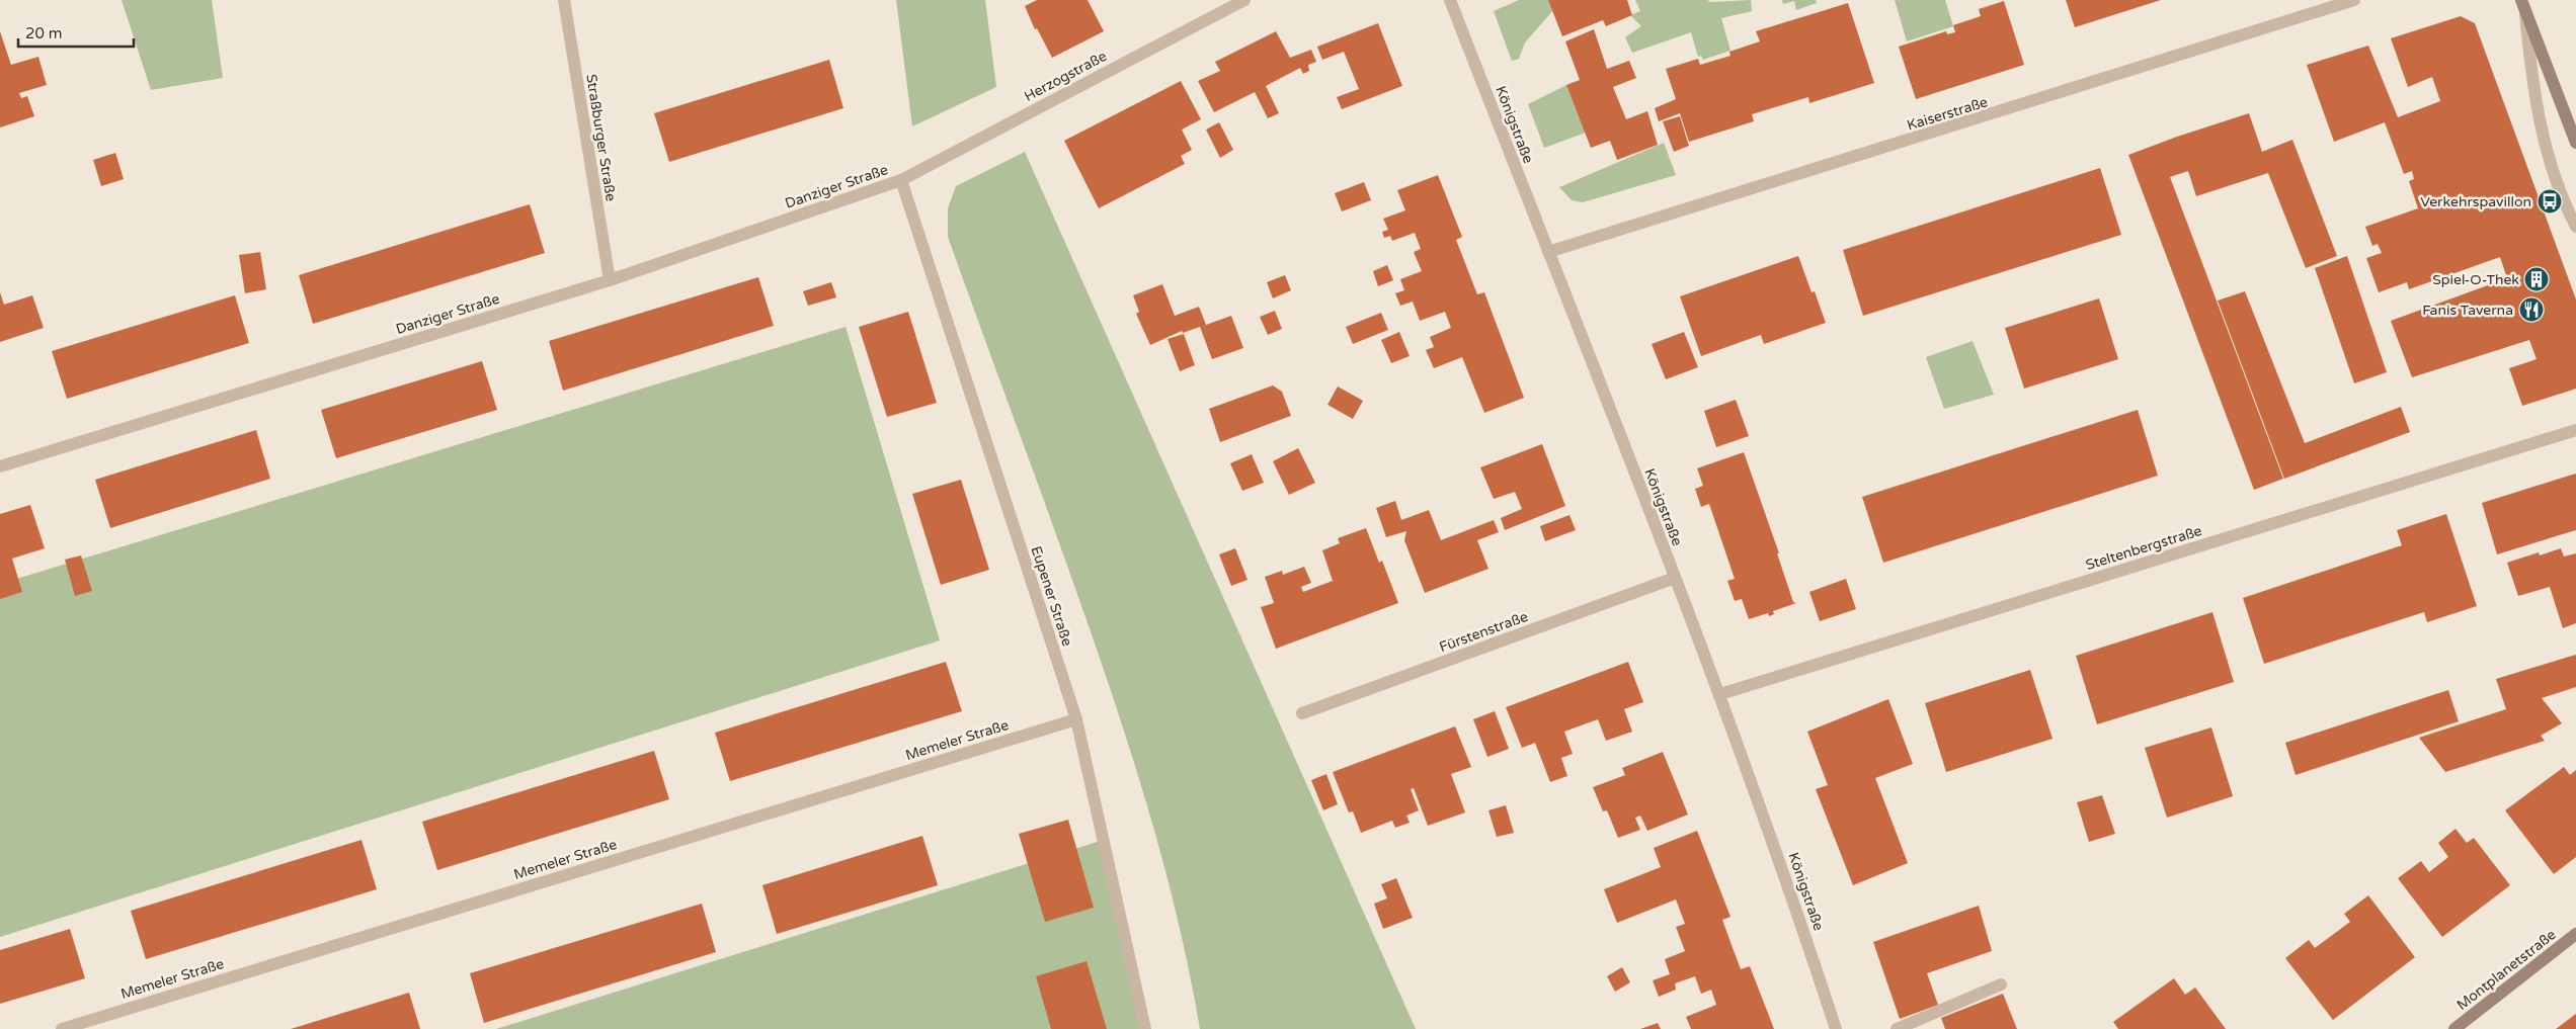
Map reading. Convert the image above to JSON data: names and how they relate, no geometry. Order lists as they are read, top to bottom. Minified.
{"streets":{"street":["Herzogstraße","Kaiserstraße","Königstraße","Straßburger Straße","Danziger Straße","Steltenbergstraße","Eupener Straße","Fürstenstraße","Memeler Straße","Montplanetstraße"]},"crossings":[["Herzogstraße","Danziger Straße"],["Herzogstraße","Eupener Straße"],["Kaiserstraße","Königstraße"],["Königstraße","Steltenbergstraße"],["Königstraße","Fürstenstraße"],["Straßburger Straße","Danziger Straße"],["Danziger Straße","Eupener Straße"],["Eupener Straße","Memeler Straße"]],"places":{"bus stop":["Verkehrspavillon"],"building":["Spiel-O-Thek"],"restaurant":["Fanis Taverna"]},"scale_bar":"20 m"}
